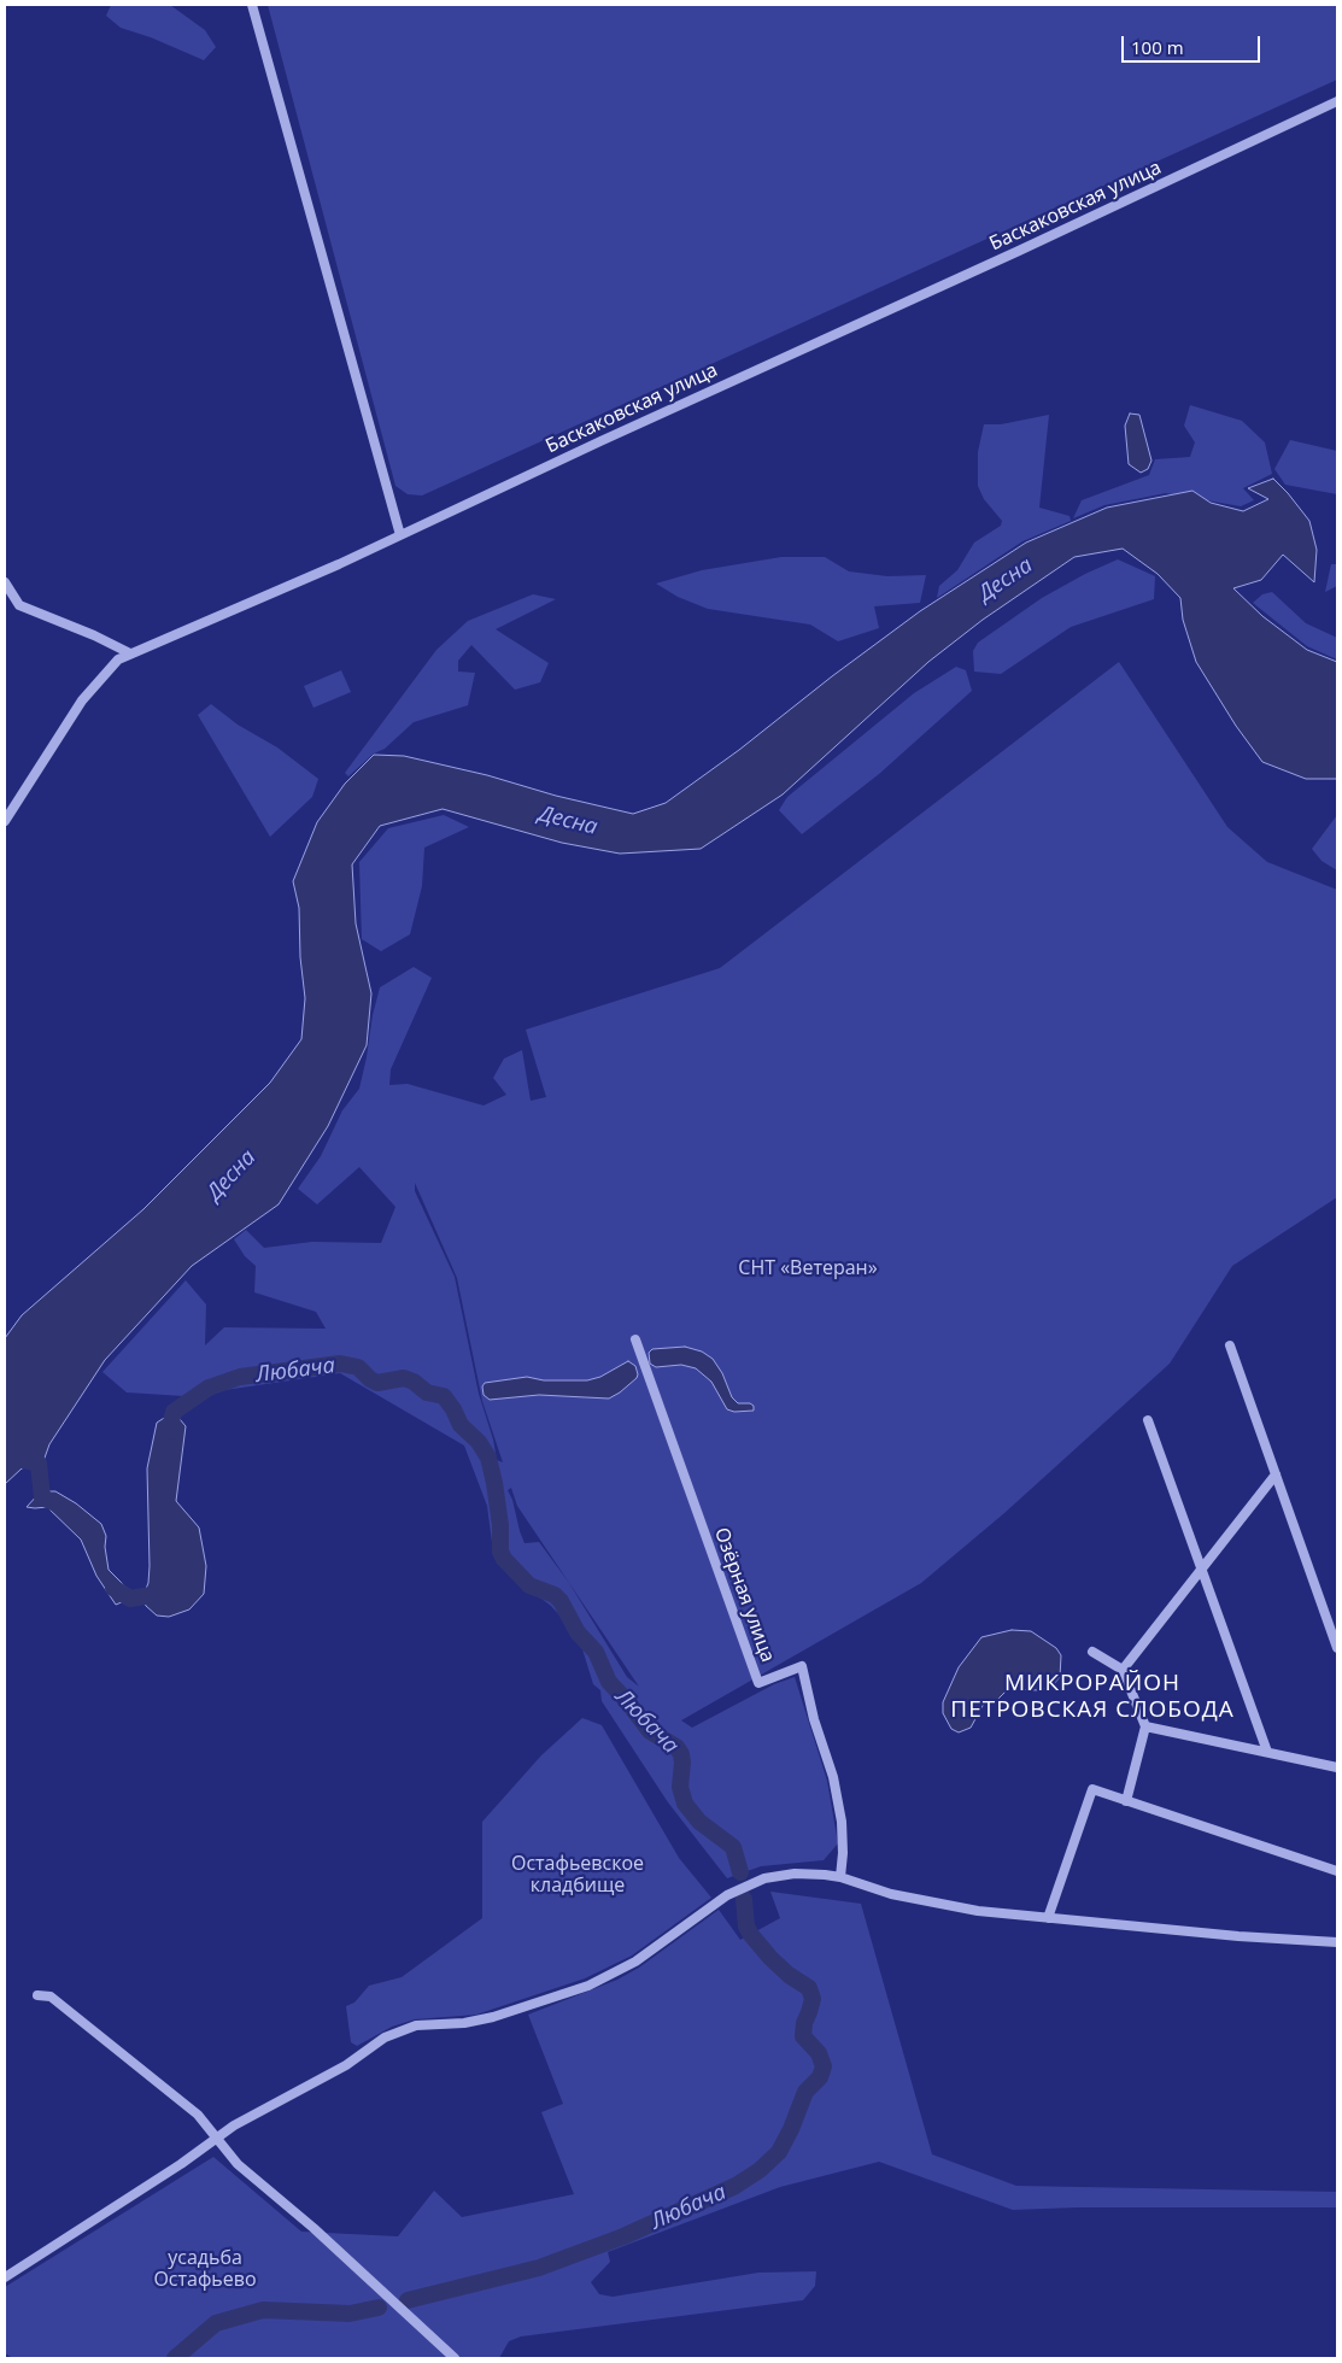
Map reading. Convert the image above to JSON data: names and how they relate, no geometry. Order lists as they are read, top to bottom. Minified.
{"streets":{"street":["Баскаковская улица","Озёрная улица"]},"districts":["МИКРОРАЙОН ПЕТРОВСКАЯ СЛОБОДА"],"water":["Десна","Любача"],"parks":["СНТ «Ветеран»","Остафьевское кладбище","усадьба Остафьево"],"scale_bar":"100 m"}
